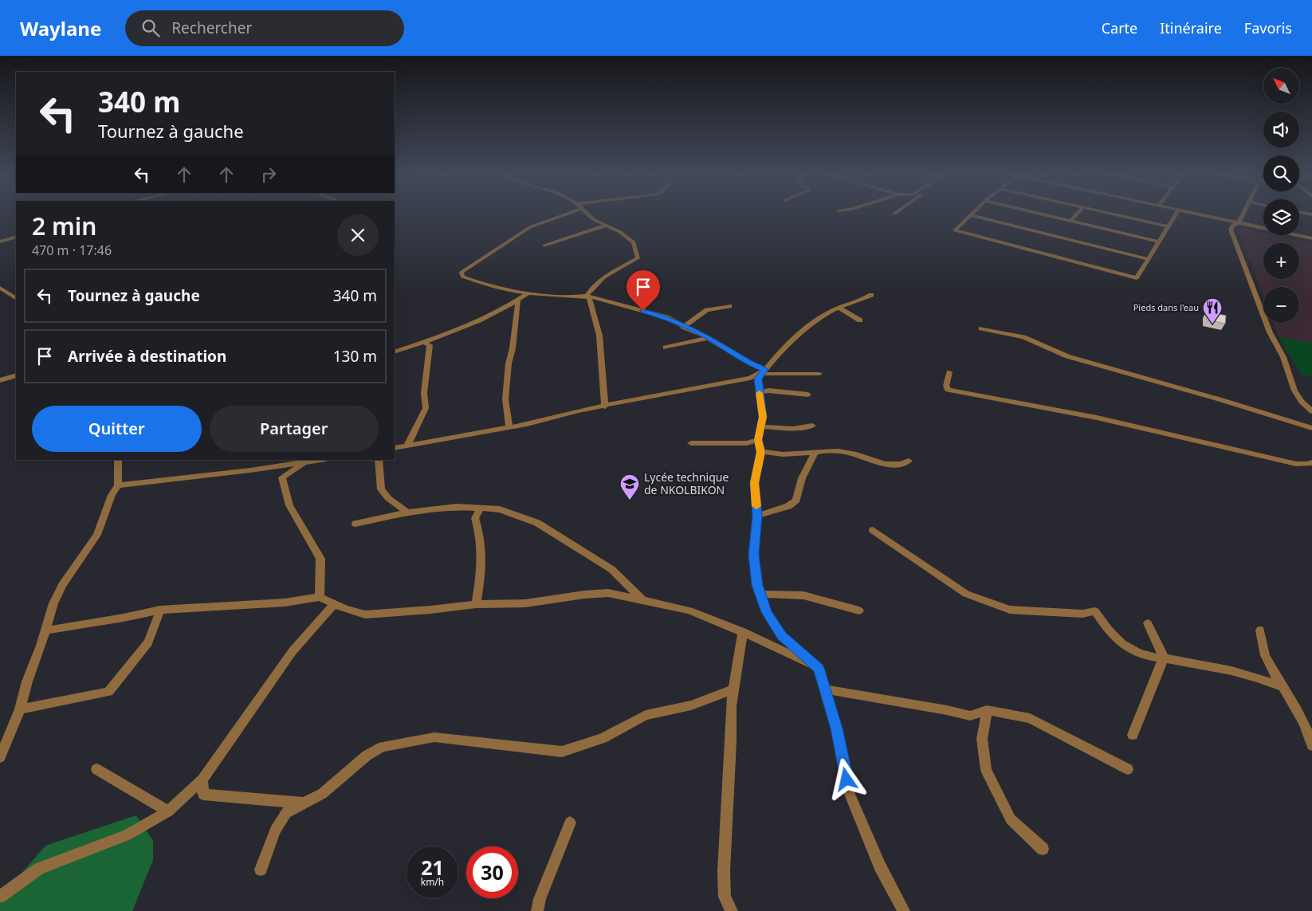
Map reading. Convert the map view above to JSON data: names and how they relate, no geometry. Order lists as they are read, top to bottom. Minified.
{"places":{"restaurant":["Pieds dans l'eau"],"school or university":["Lycée technique de NKOLBIKON"]},"north":"top left","page":{"header":"Waylane","search":"Rechercher","nav":["Carte","Itinéraire","Favoris"],"map_buttons":["+","−"],"turn":["340 m","Tournez à gauche"],"heading":["2 min","470 m · 17:46"],"list":[{"name":"Tournez à gauche","value":"340 m"},{"name":"Arrivée à destination","value":"130 m"}],"buttons":["Quitter","Partager"],"speed":"21 km/h","limit":"30"}}
